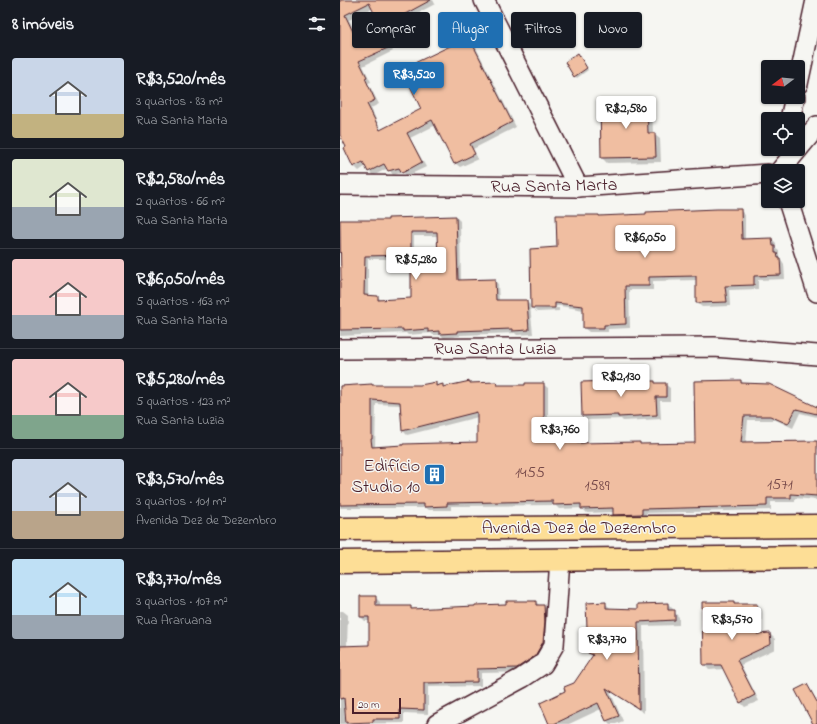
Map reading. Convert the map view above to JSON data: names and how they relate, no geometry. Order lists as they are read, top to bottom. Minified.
{"streets":{"highway":["Avenida Dez de Dezembro"],"street":["Rua Santa Marta","Rua Santa Luzia"]},"places":{"building":["Edifício Studio 10"]},"house_numbers":["1455","1571","1589"],"scale_bar":"20 m","north":"left","page":{"heading":"8 imóveis","chip":["Comprar","Alugar","Filtros","Novo"],"list":[{"name":"R$3,520/mês","note":"3 quartos · 83 m² · Rua Santa Marta"},{"name":"R$2,580/mês","note":"2 quartos · 66 m² · Rua Santa Marta"},{"name":"R$6,050/mês","note":"5 quartos · 163 m² · Rua Santa Marta"},{"name":"R$5,280/mês","note":"5 quartos · 123 m² · Rua Santa Luzia"},{"name":"R$3,570/mês","note":"3 quartos · 101 m² · Avenida Dez de Dezembro"},{"name":"R$3,770/mês","note":"3 quartos · 107 m² · Rua Araruana"}],"price":["R$3,520","R$2,580","R$6,050","R$5,280","R$2,130","R$3,760","R$3,570","R$3,770"],"scale":"20 m"}}
